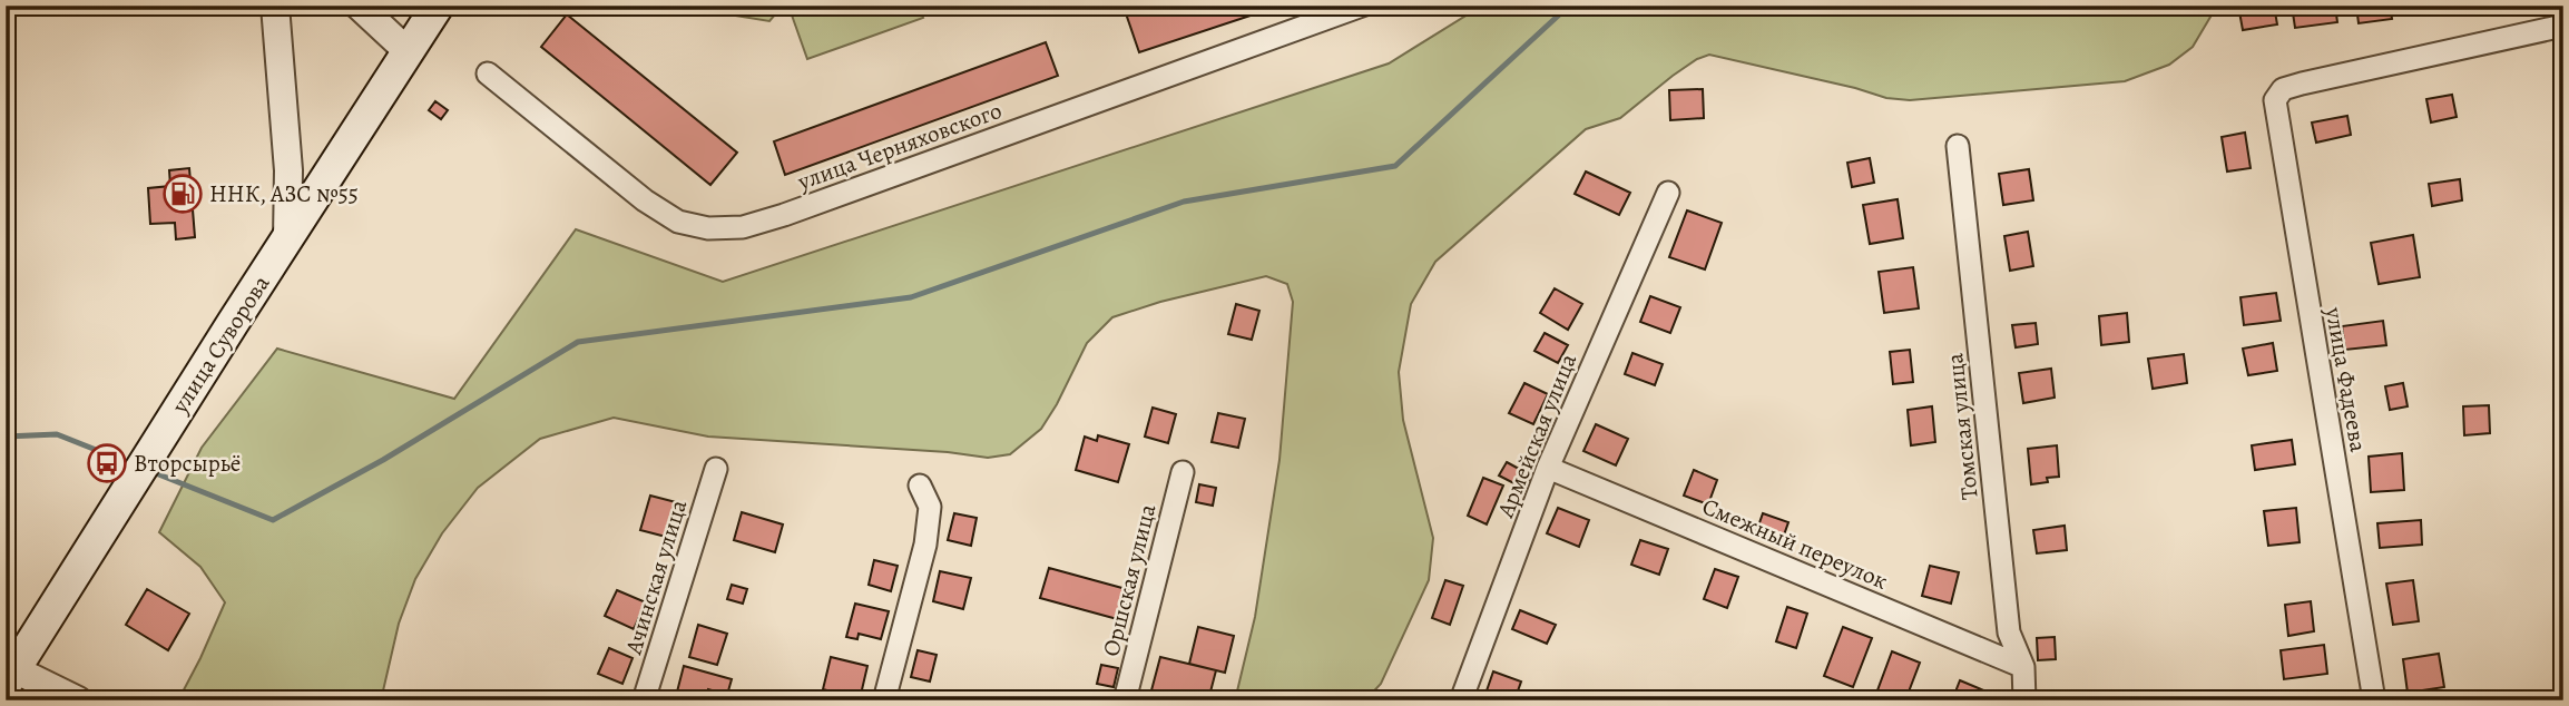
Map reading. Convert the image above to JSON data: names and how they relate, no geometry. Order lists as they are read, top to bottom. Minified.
{"streets":{"main road":["улица Суворова"],"street":["улица Черняховского","улица Фадеева","Томская улица","Армейская улица","Смежный переулок","Ачинская улица","Оршская улица"]},"crossings":[["Томская улица","Смежный переулок"],["Армейская улица","Смежный переулок"]],"places":{"fuel station":["ННК, АЗС №55"],"bus stop":["Вторсырьё"]}}
